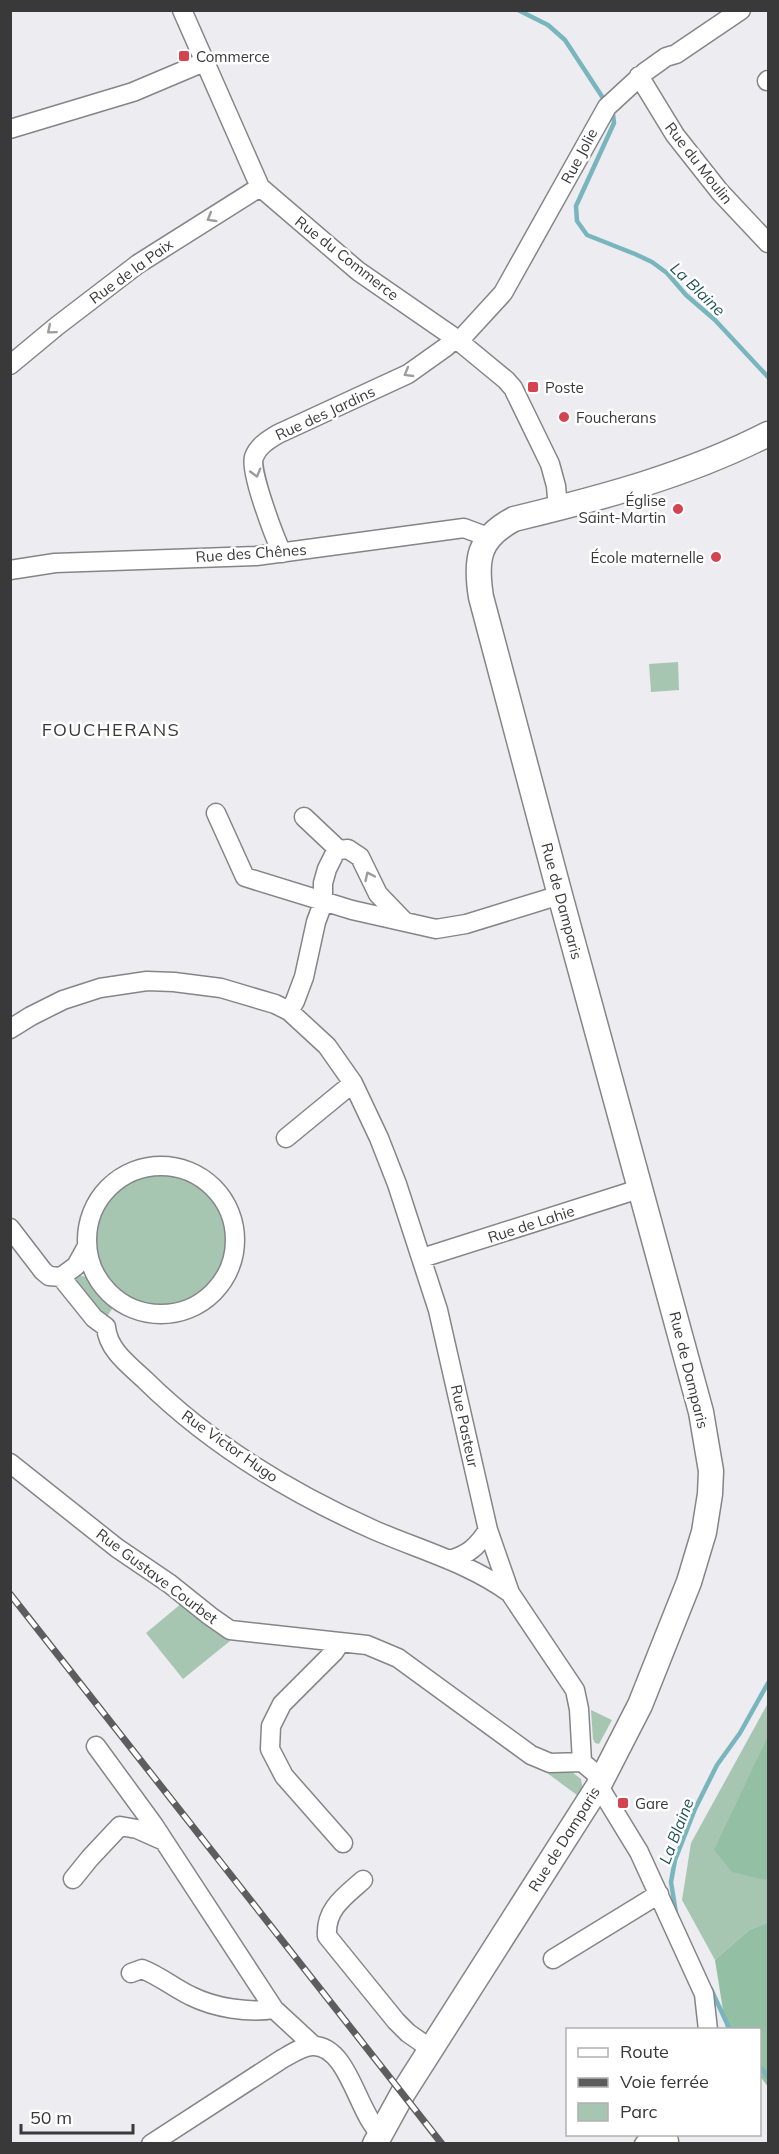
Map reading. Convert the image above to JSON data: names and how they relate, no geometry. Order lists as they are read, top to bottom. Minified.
{"streets":{"main road":["Rue de Damparis"],"street":["Rue Jolie","Rue du Moulin","Rue du Commerce","Rue de la Paix","Rue des Jardins","Rue des Chênes","Rue de Lahie","Rue Pasteur","Rue Victor Hugo","Rue Gustave Courbet"]},"crossings":[["Rue Jolie","Rue du Moulin"],["Rue Jolie","Rue du Commerce"],["Rue Jolie","Rue des Jardins"],["Rue du Commerce","Rue de la Paix"],["Rue du Commerce","Rue des Jardins"],["Rue des Jardins","Rue des Chênes"],["Rue des Chênes","Rue de Damparis"],["Rue de Damparis","Rue de Lahie"],["Rue de Lahie","Rue Pasteur"],["Rue Pasteur","Rue Victor Hugo"],["Rue Pasteur","Rue Gustave Courbet"]],"one_way":["Rue des Jardins"],"districts":["FOUCHERANS"],"water":["La Blaine"],"places":{"transit":["Commerce","Poste","Gare"],"other":["Foucherans","Église Saint-Martin","École maternelle"]},"legend":["Route","Voie ferrée","Parc"],"scale_bar":"50 m"}
